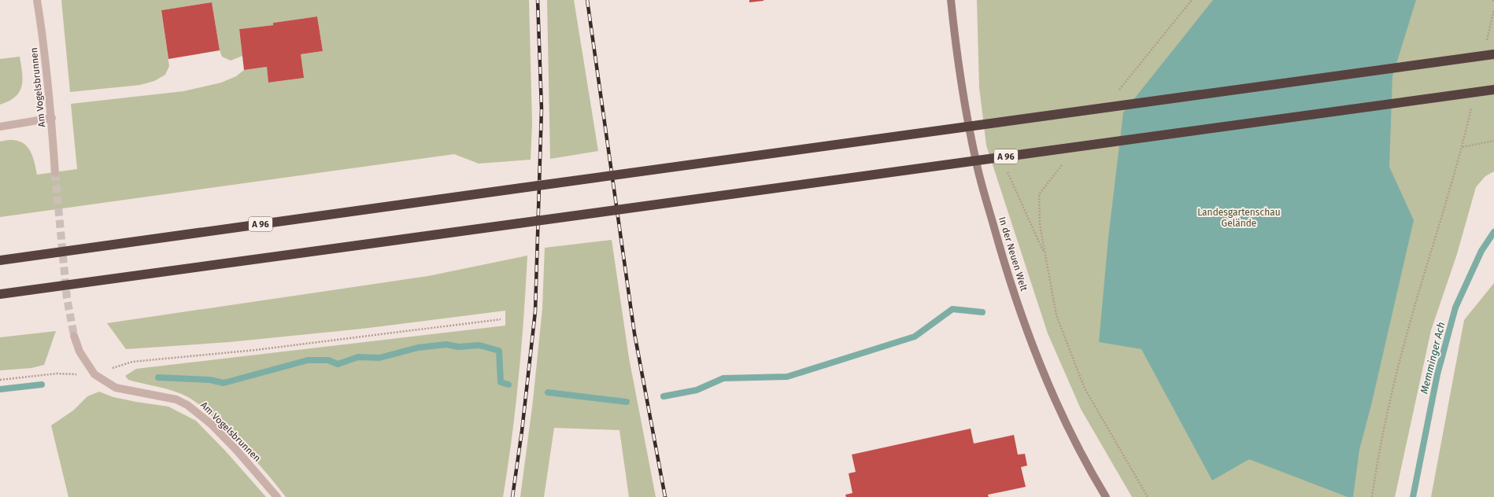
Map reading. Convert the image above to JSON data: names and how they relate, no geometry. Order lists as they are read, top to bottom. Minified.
{"streets":{"highway":["A 96"],"street":["Am Vogelsbrunnen","In der Neuen Welt"]},"water":["Memminger Ach"],"parks":["Landesgartenschau Gelände"]}
